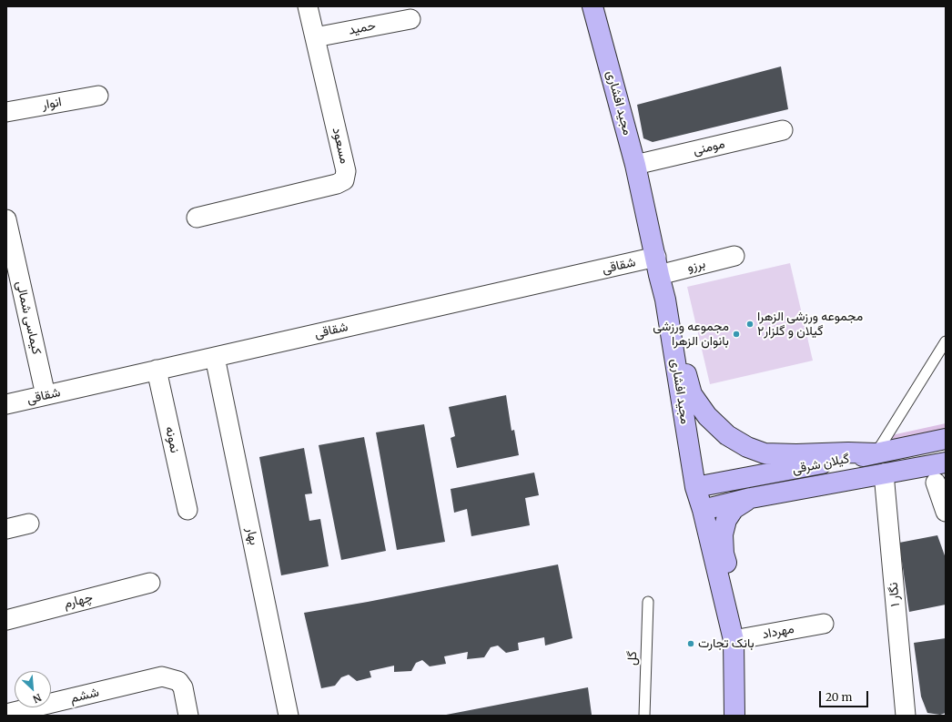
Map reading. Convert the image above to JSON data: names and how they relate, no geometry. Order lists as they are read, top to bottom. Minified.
{"streets":{"main road":["مجید افشاری","گیلان شرقی"],"street":["حمید","انوار","مسعود","مومنی","شقاقی","برزو","کیماسی شمالی","نمونه","بهار","نگار ۱","چهارم","مهرداد","ششم"],"lane":["گل"]},"crossings":[["حمید","مسعود"],["مجید افشاری","مومنی"],["مجید افشاری","شقاقی"],["مجید افشاری","برزو"],["مجید افشاری","گیلان شرقی"],["مجید افشاری","مهرداد"],["شقاقی","برزو"],["شقاقی","کیماسی شمالی"],["شقاقی","نمونه"],["شقاقی","بهار"],["گیلان شرقی","نگار ۱"],["گیلان شرقی","مهرداد"]],"places":["مجموعه ورزشی الزهرا گیلان و گلزار۲","مجموعه ورزشی بانوان الزهرا","بانک تجارت"],"scale_bar":"20 m","north":"bottom right"}
